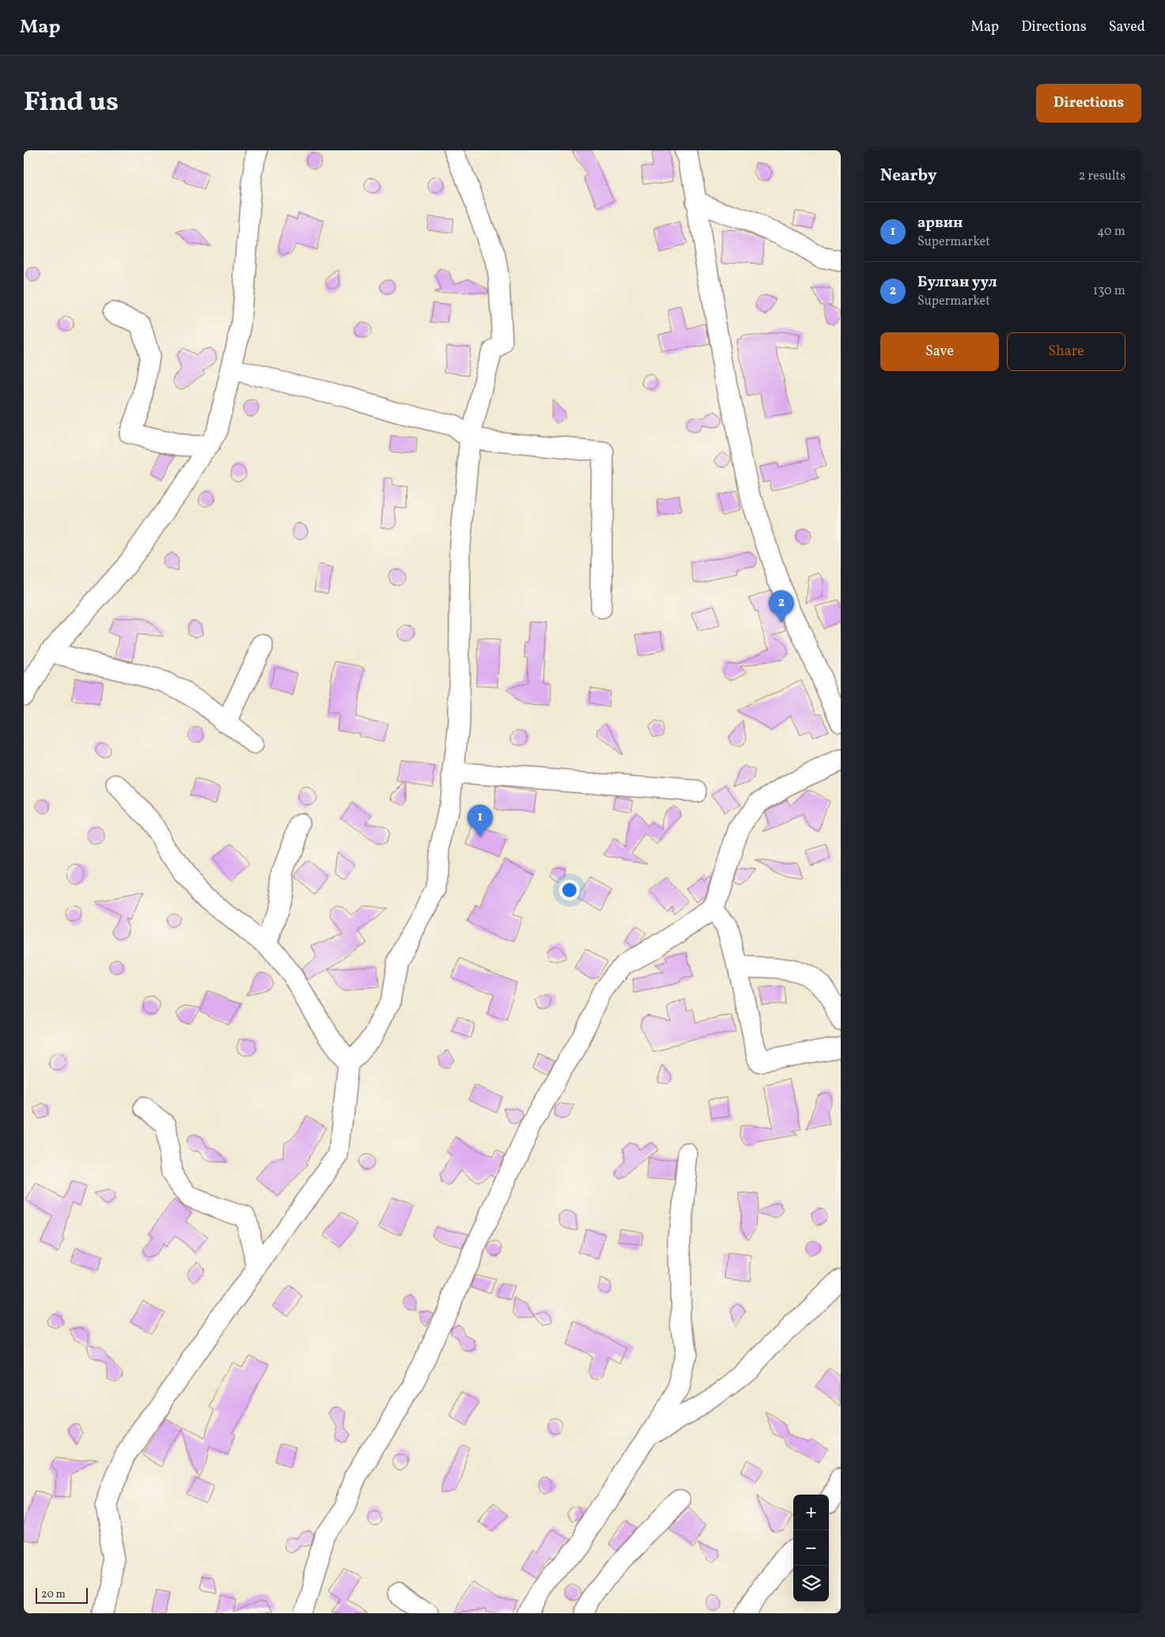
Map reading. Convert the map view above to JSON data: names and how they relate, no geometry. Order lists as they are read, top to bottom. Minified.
{"scale_bar":"20 m","page":{"header":"Map","nav":["Map","Directions","Saved"],"title":"Find us","buttons":["Directions",["Save","Share"]],"heading":["Nearby","2 results"],"list":[{"mark":"1","name":"арвин","note":"Supermarket","value":"40 m"},{"mark":"2","name":"Булган уул","note":"Supermarket","value":"130 m"}],"pins":["2","1"],"map_buttons":["+","−"],"scale":"20 m"}}
